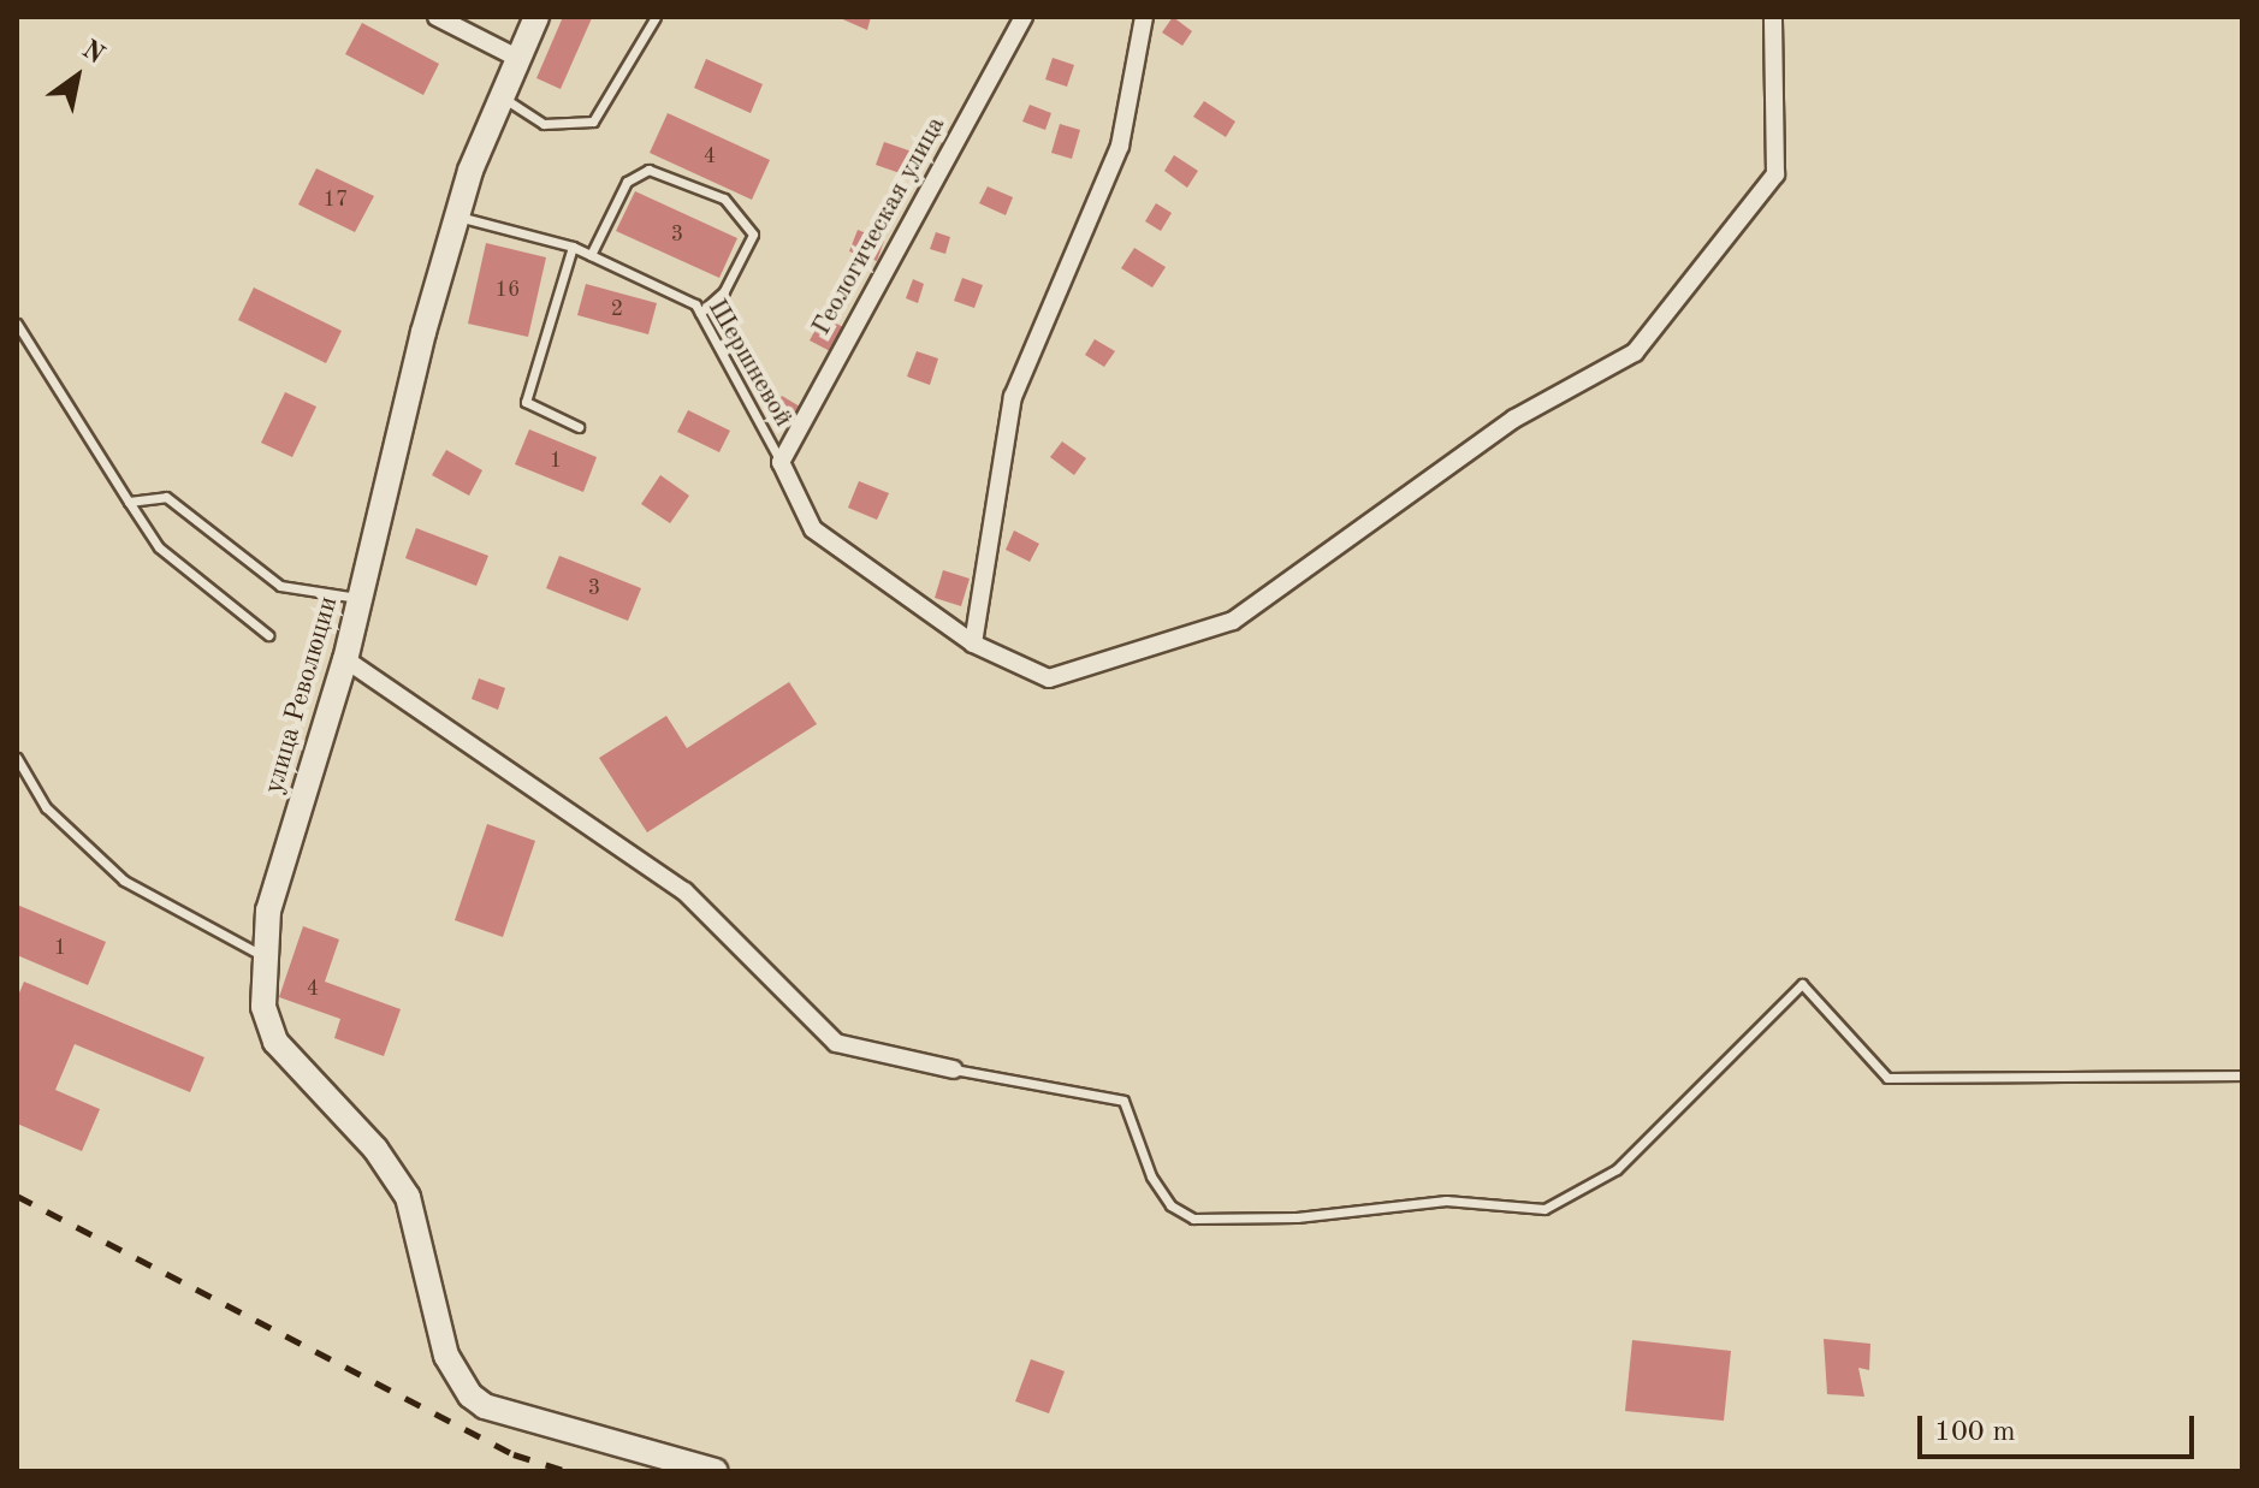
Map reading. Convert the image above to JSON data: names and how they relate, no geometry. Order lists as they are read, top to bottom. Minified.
{"streets":{"street":["Геологическая улица","улица Революции"],"lane":["Шершневой"]},"crossings":[["Геологическая улица","Шершневой"],["Шершневой","улица Революции"]],"house_numbers":["4","17","3","16","2","1","3","1","4"],"scale_bar":"100 m","north":"top right"}
